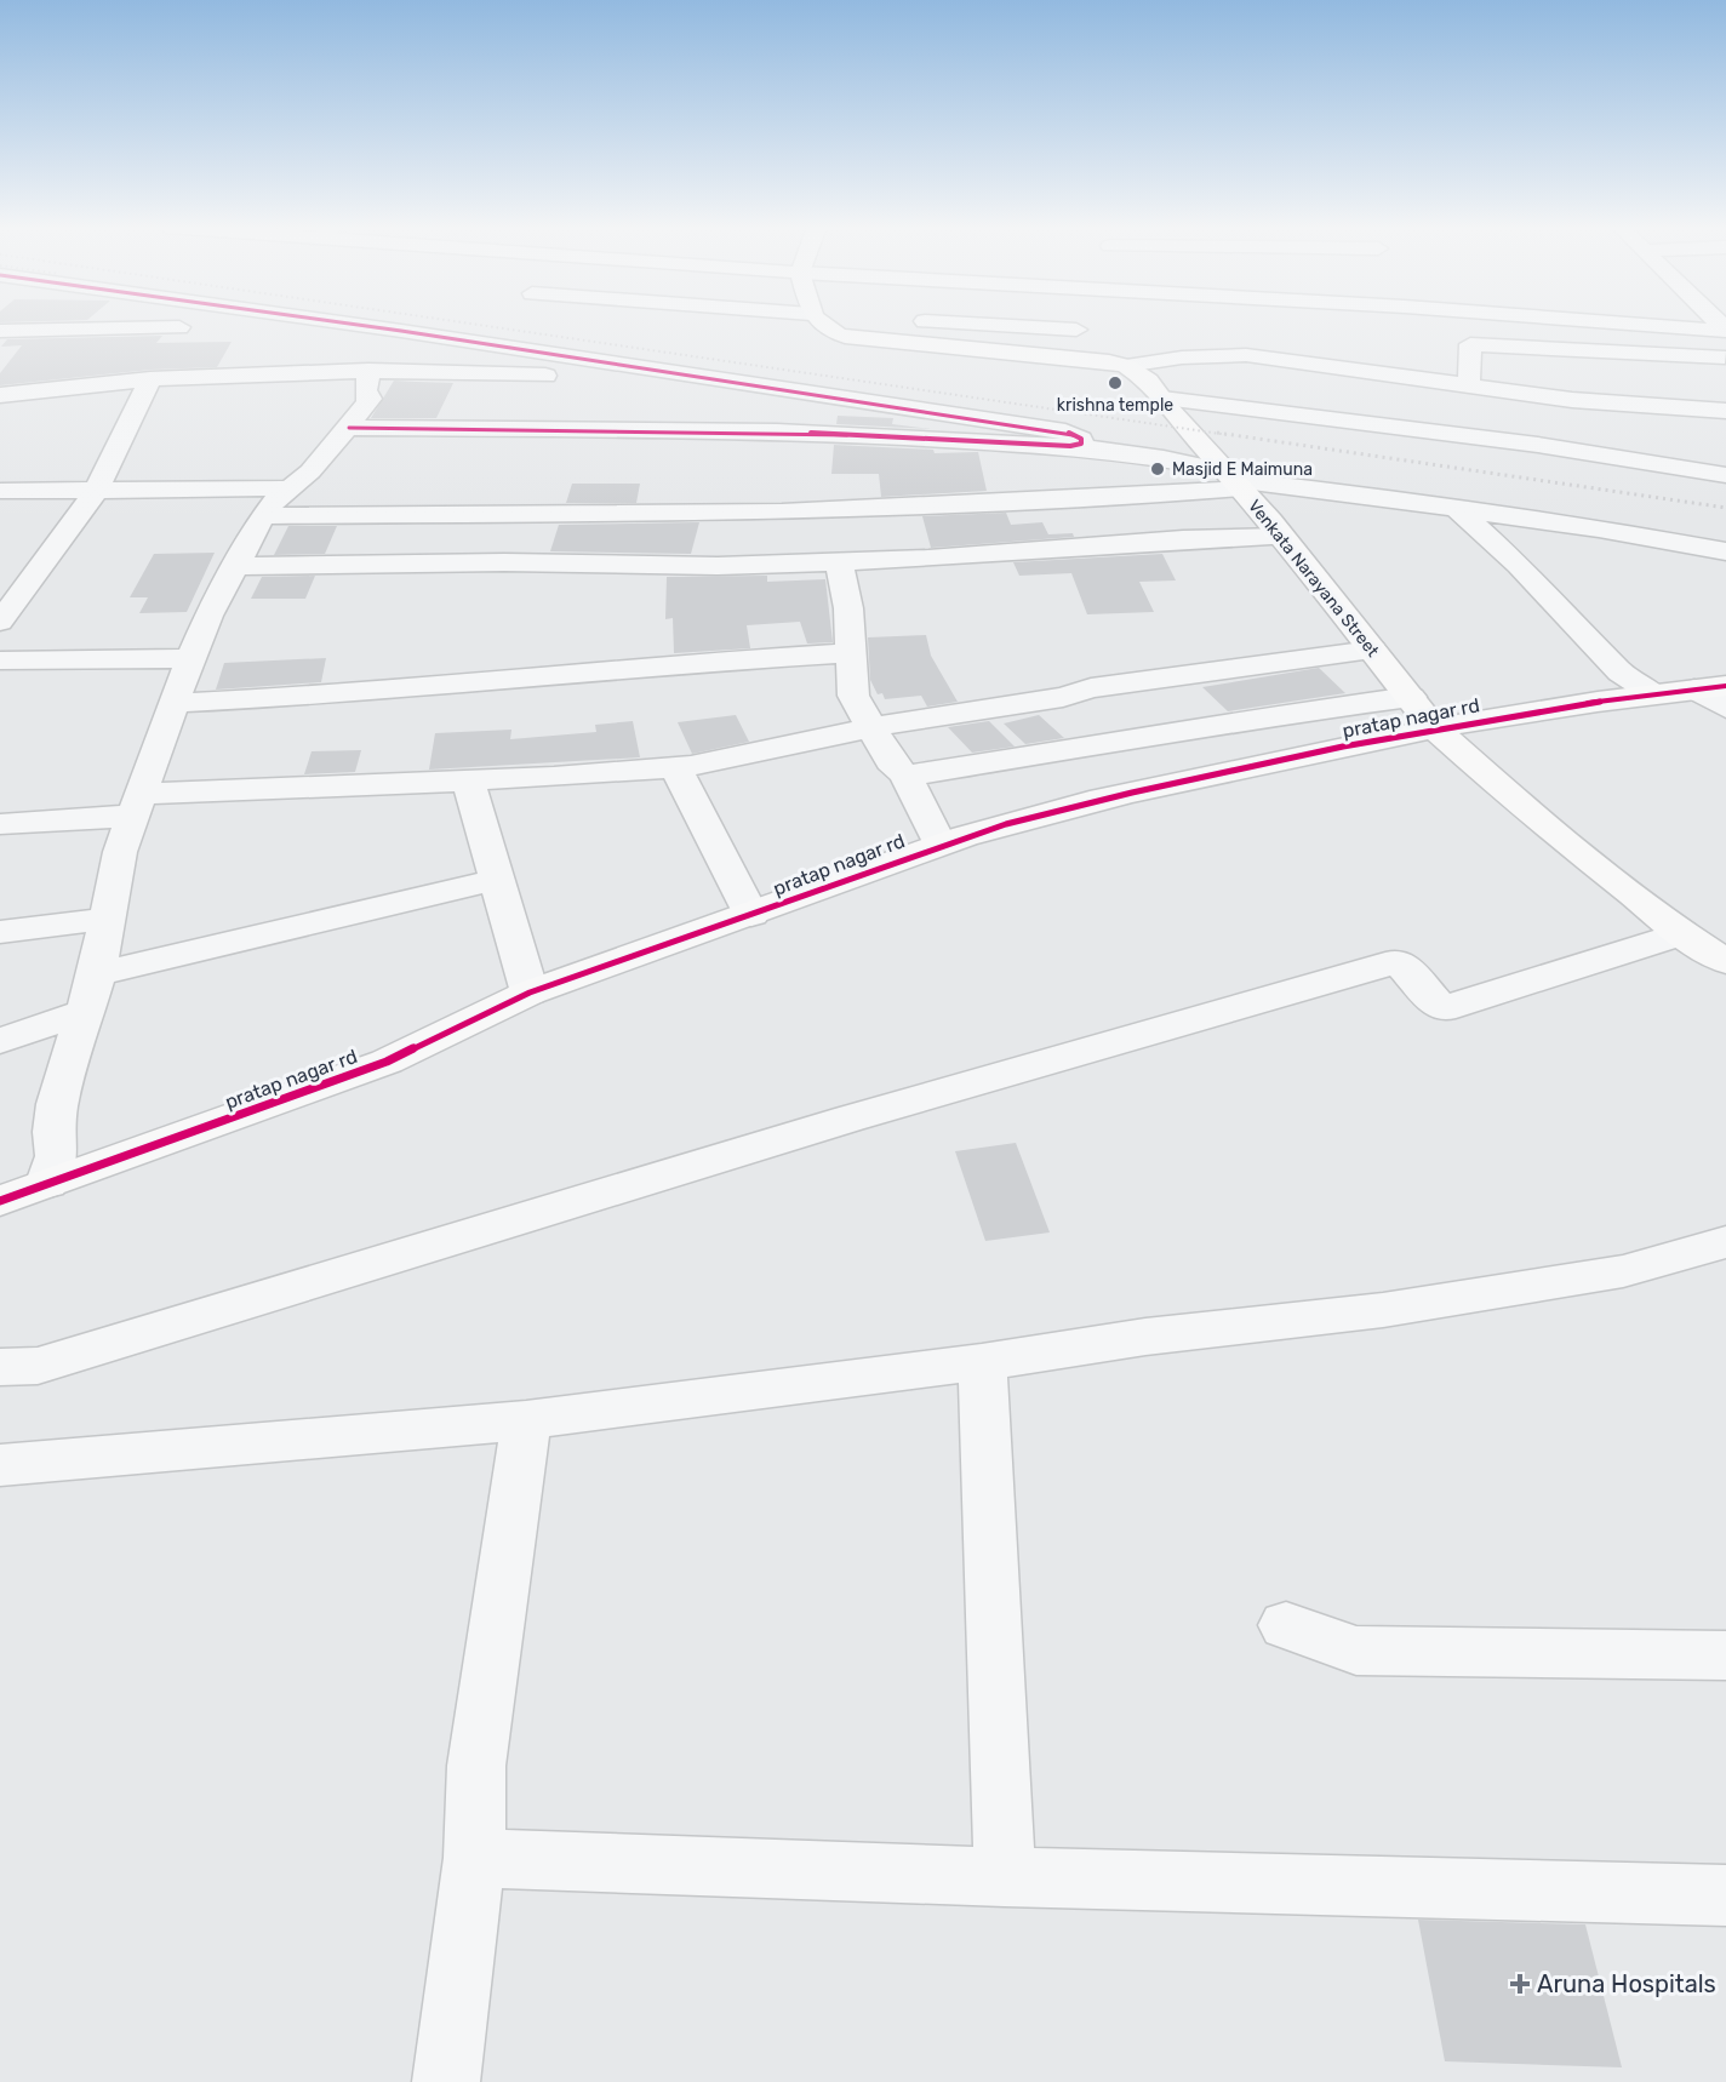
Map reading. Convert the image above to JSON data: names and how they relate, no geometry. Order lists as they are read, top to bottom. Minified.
{"streets":{"street":["Venkata Narayana Street","pratap nagar rd"]},"crossings":[["Venkata Narayana Street","pratap nagar rd"]],"places":{"other":["krishna temple","Masjid E Maimuna"],"health":["Aruna Hospitals"]}}
